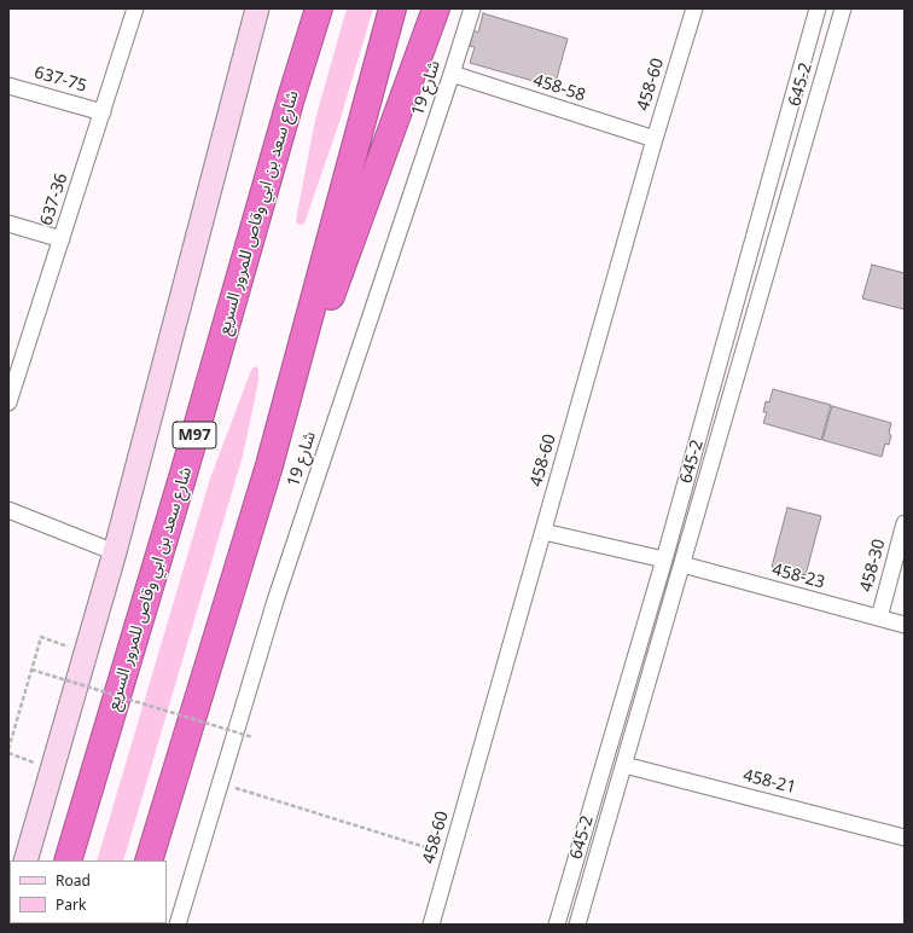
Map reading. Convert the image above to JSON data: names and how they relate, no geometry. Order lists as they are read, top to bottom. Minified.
{"streets":{"highway":["شارع سعد بن ابي وقاص للمرور السريع","M97"],"street":["637-75","458-60","645-2","شارع 19","458-58","637-36","458-30","458-23","458-21"]},"crossings":[["637-75","637-36"],["458-60","458-58"],["645-2","458-23"],["645-2","458-21"],["شارع 19","458-58"],["458-30","458-23"]],"legend":["Road","Park"]}
